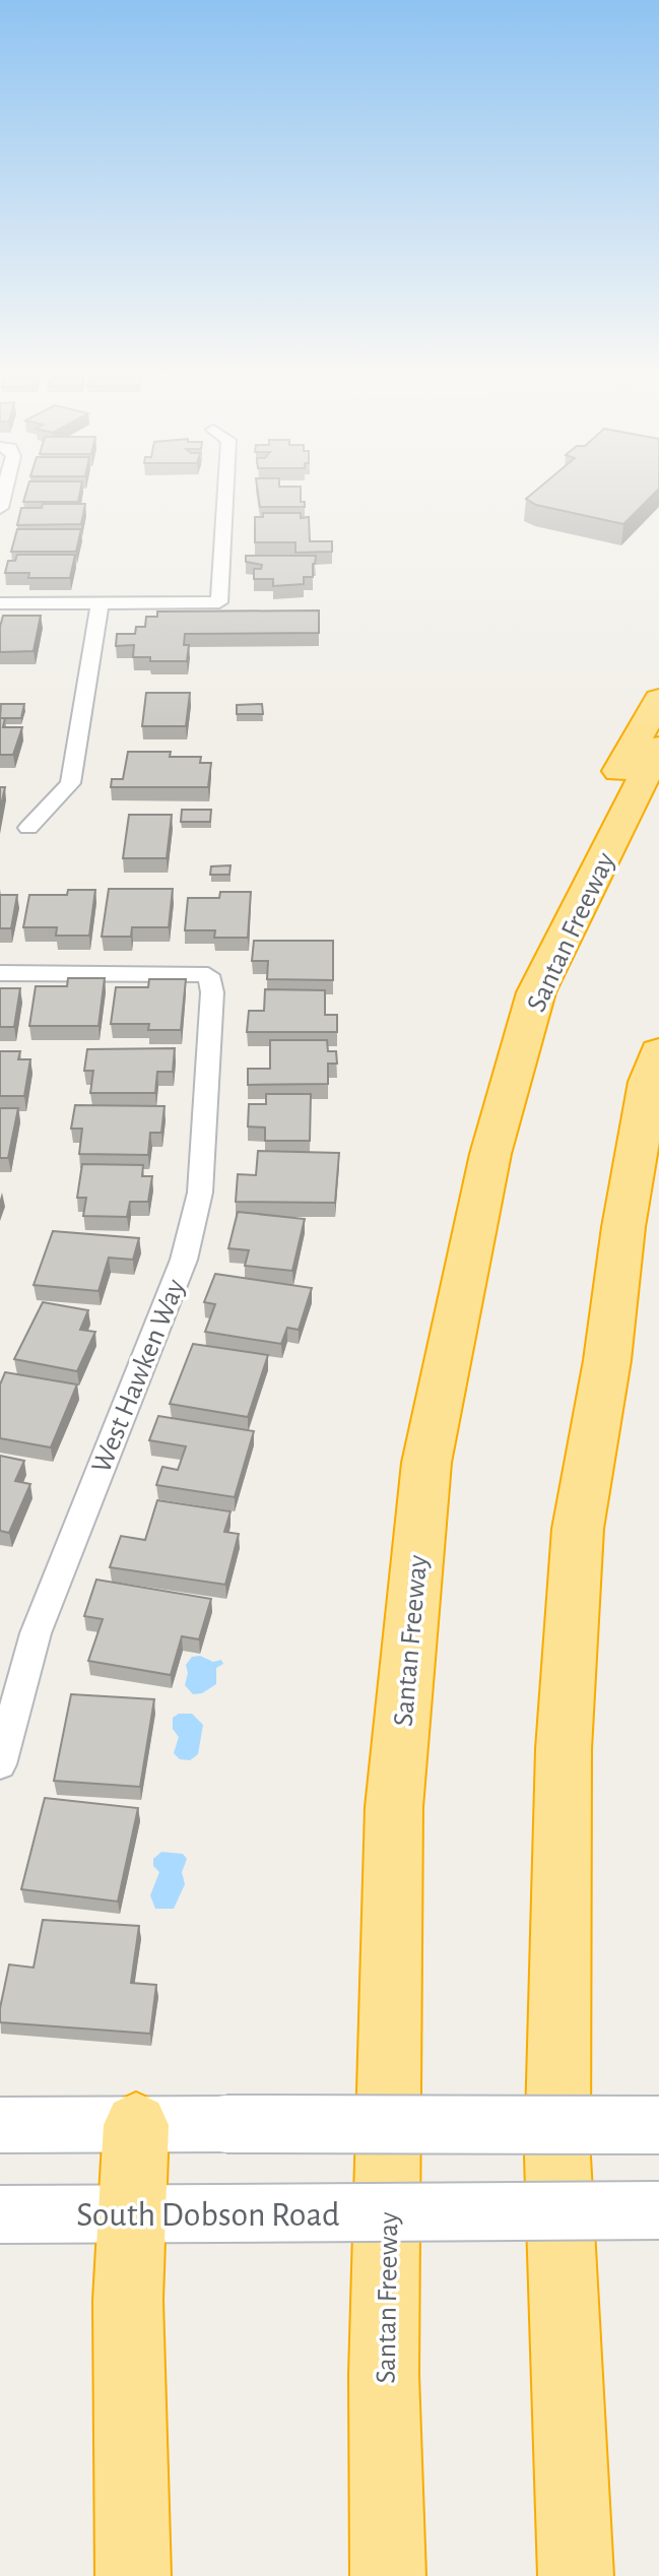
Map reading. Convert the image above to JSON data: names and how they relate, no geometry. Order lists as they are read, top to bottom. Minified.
{"streets":{"highway":["Santan Freeway"],"main road":["South Dobson Road"],"street":["West Hawken Way"]}}
